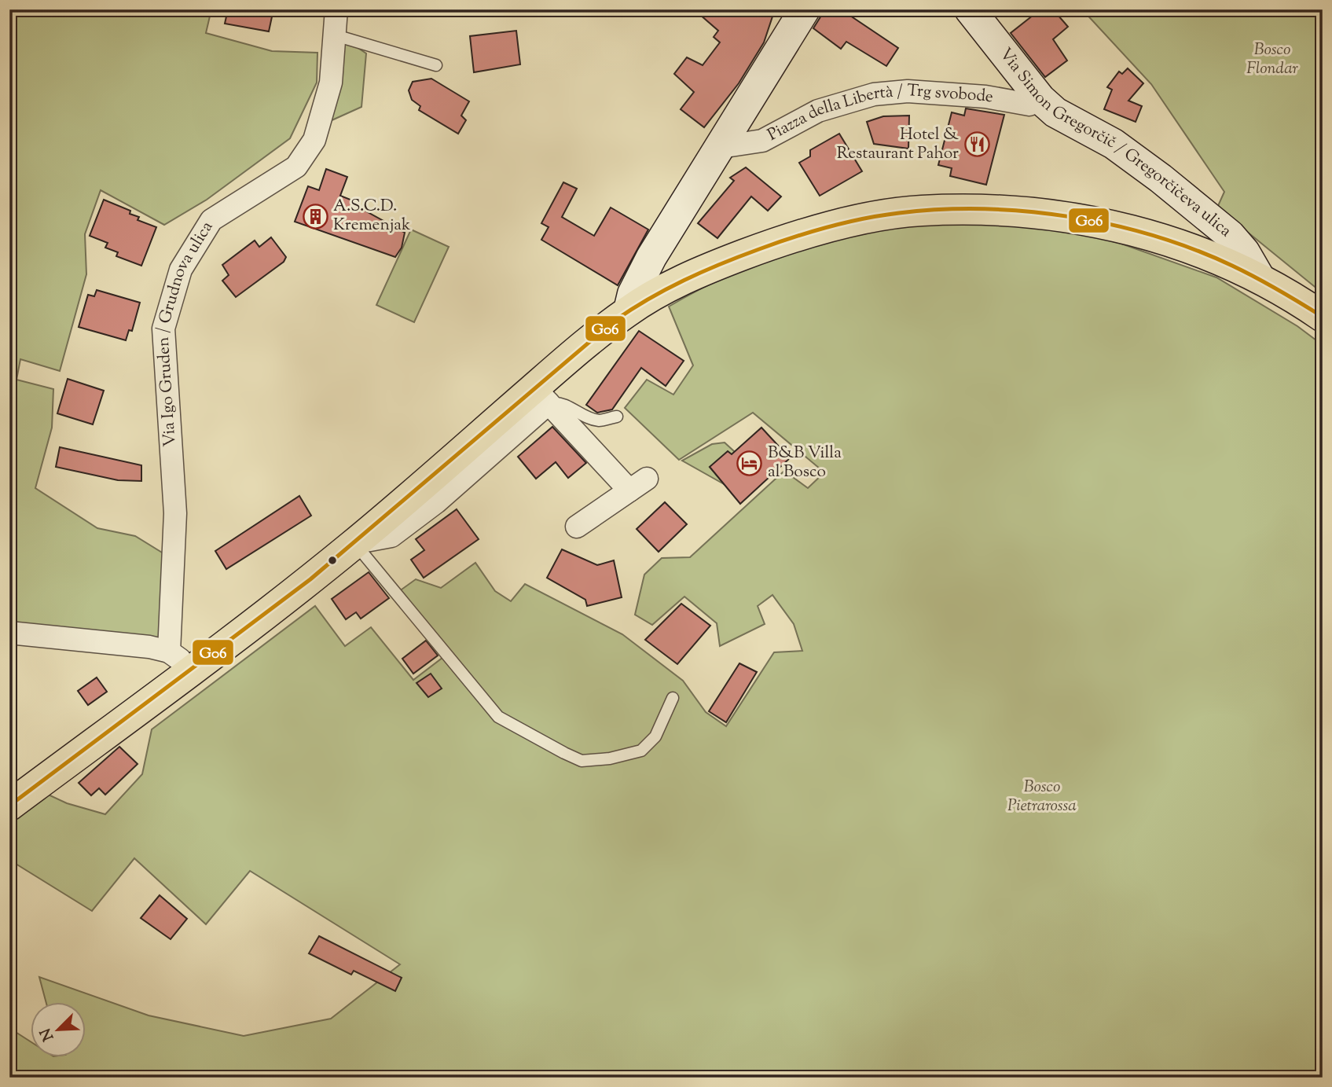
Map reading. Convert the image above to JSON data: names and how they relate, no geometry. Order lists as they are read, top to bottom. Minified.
{"streets":{"main road":["Via Simon Gregorčič / Gregorčičeva ulica"],"street":["Piazza della Libertà / Trg svobode","Via Igo Gruden / Grudnova ulica"]},"crossings":[["Piazza della Libertà / Trg svobode","Via Simon Gregorčič / Gregorčičeva ulica"]],"parks":["Bosco Flondar","Bosco Pietrarossa"],"places":{"restaurant":["Hotel & Restaurant Pahor"],"building":["A.S.C.D. Kremenjak"],"hotel":["B&B Villa al Bosco"]},"lines":["transit line G06"],"north":"bottom left"}
